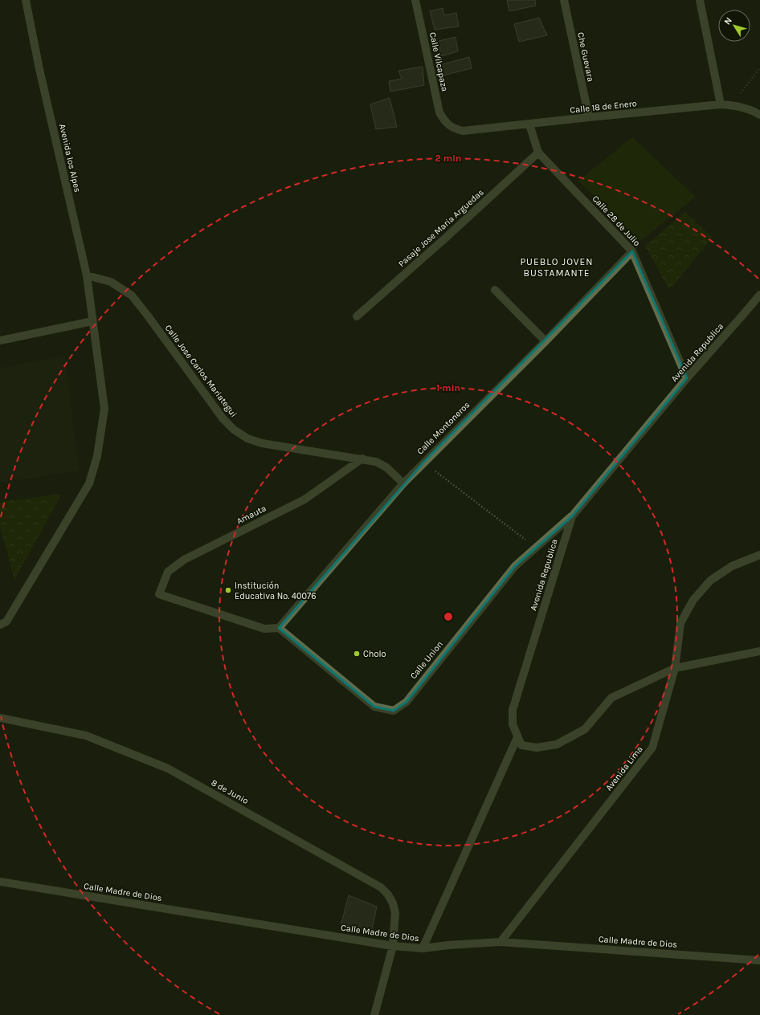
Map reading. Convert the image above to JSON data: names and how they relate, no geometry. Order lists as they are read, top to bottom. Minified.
{"streets":{"street":["Che Guevara","Calle Vilcapaza","Calle 18 de Enero","Avenida los Alpes","Calle 28 de Julio","Pasaje Jose Maria Arguedas","Avenida Republica","Calle Jose Carlos Mariategui","Calle Montoneros","Amauta","Calle Union","Avenida Lima","8 de Junio","Calle Madre de Dios"]},"crossings":[["Che Guevara","Calle 18 de Enero"],["Calle Vilcapaza","Calle 18 de Enero"],["Calle 18 de Enero","Calle 28 de Julio"],["Avenida los Alpes","Calle Jose Carlos Mariategui"],["Calle 28 de Julio","Pasaje Jose Maria Arguedas"],["Calle 28 de Julio","Avenida Republica"],["Calle 28 de Julio","Calle Montoneros"],["Avenida Republica","Calle Union"],["Calle Jose Carlos Mariategui","Calle Montoneros"],["Calle Jose Carlos Mariategui","Amauta"],["Calle Montoneros","Amauta"],["Calle Montoneros","Calle Union"],["Amauta","Calle Union"],["Avenida Lima","Calle Madre de Dios"],["8 de Junio","Calle Madre de Dios"]],"districts":["PUEBLO JOVEN BUSTAMANTE"],"places":["Institución Educativa No. 40076","Cholo"],"north":"top left","rings":["2 min","1 min"]}
